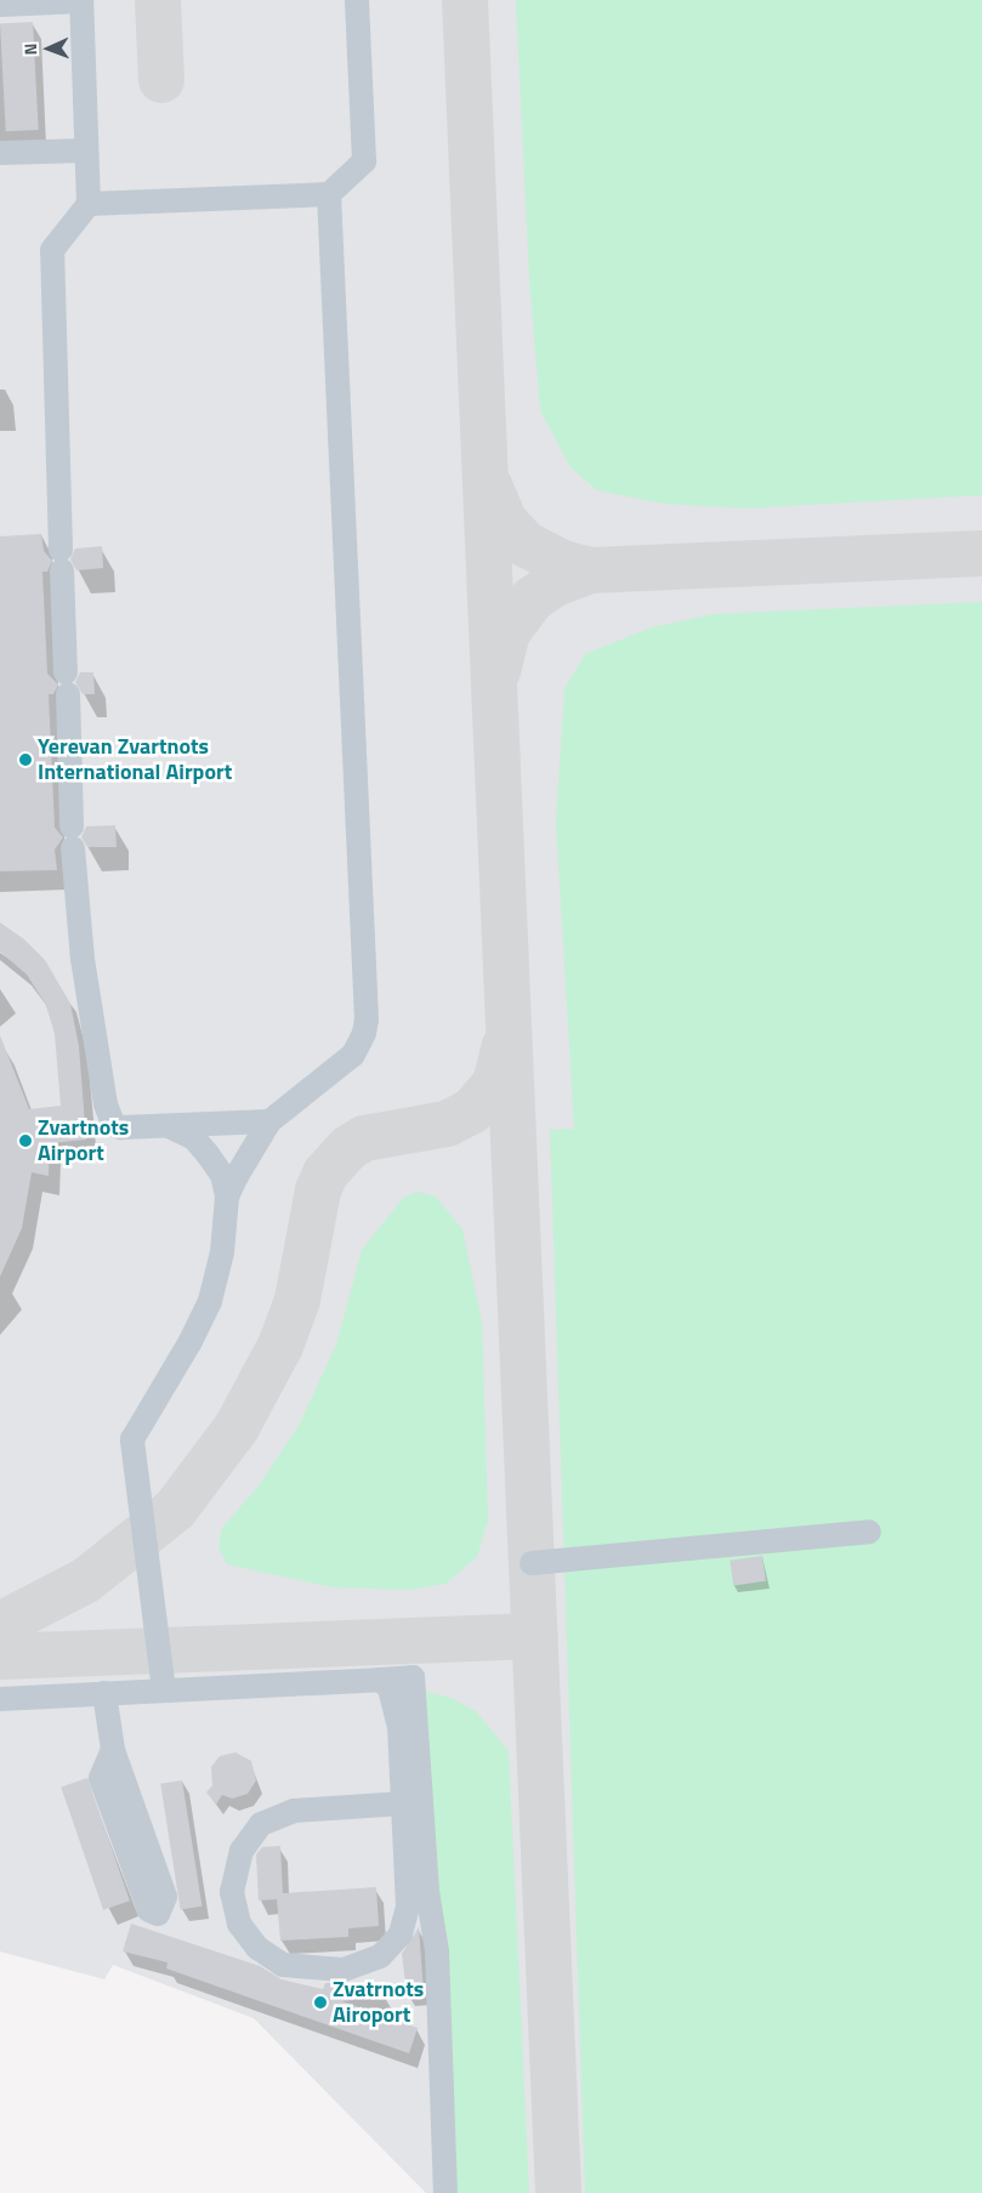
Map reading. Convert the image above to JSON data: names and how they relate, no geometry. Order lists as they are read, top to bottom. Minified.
{"places":["Yerevan Zvartnots International Airport","Zvartnots Airport","Zvatrnots Airoport"],"north":"left"}
